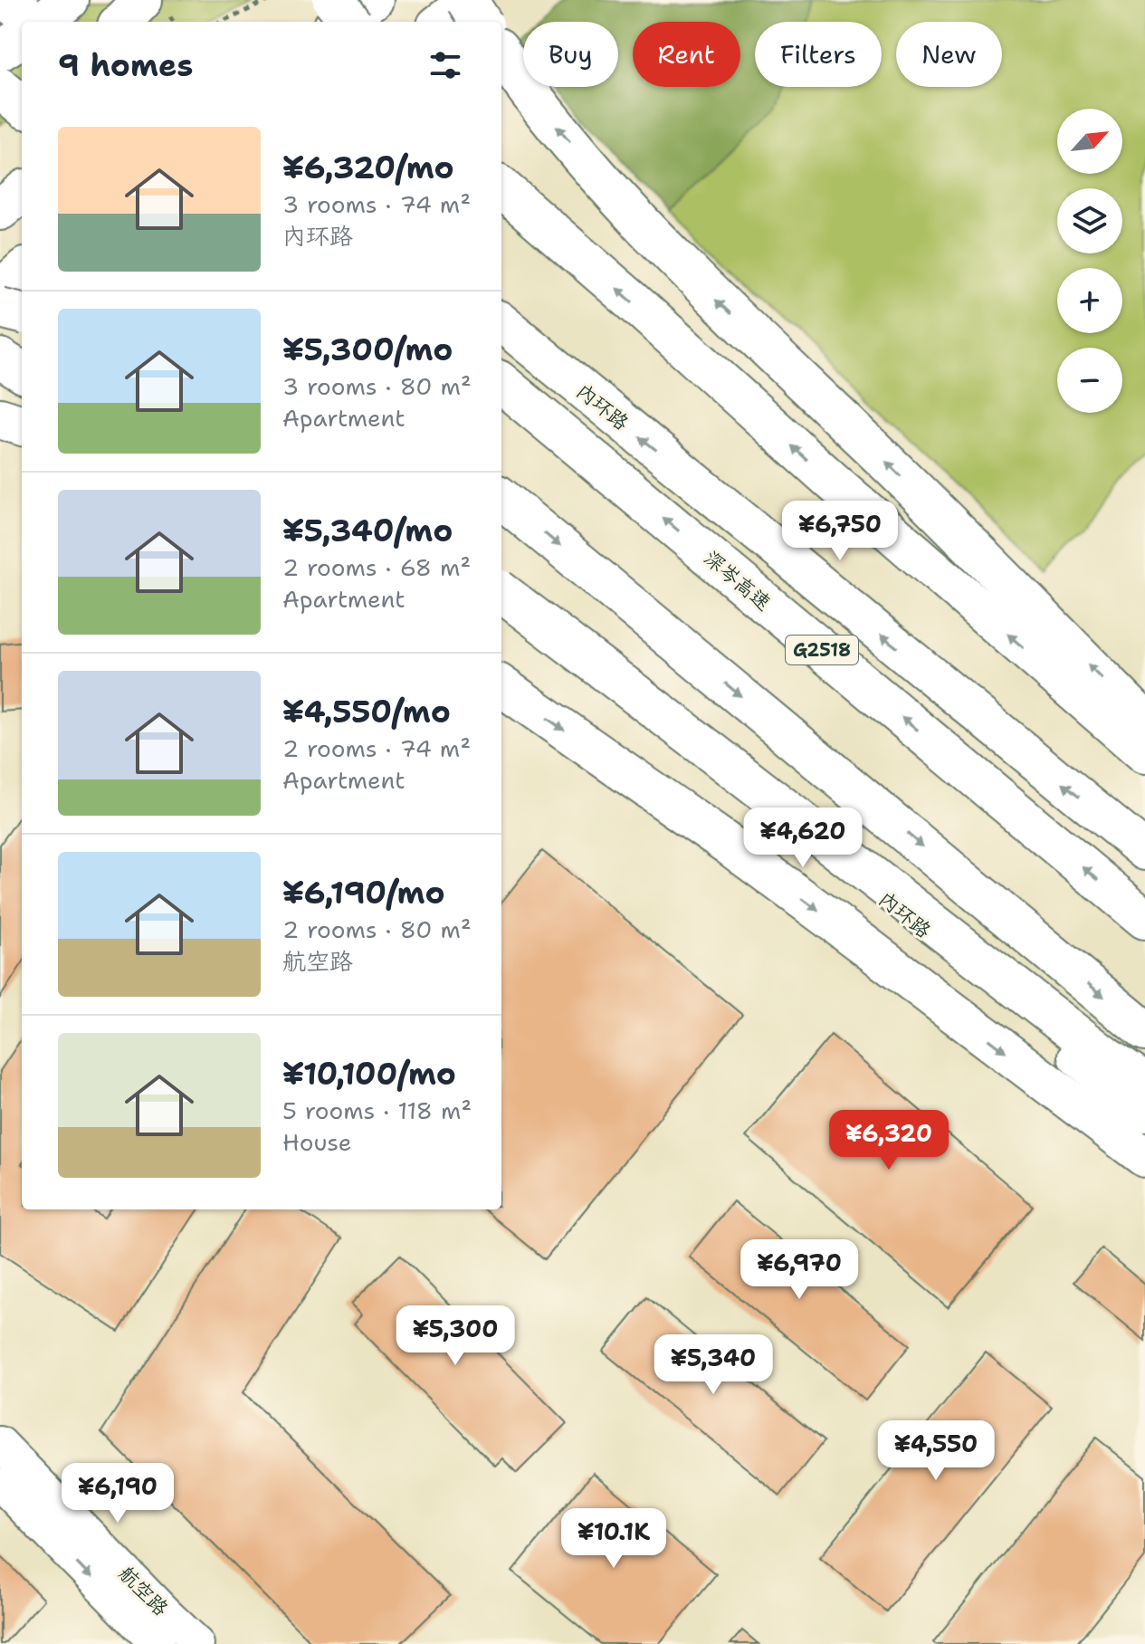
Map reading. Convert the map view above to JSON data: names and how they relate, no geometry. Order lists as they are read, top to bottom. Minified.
{"streets":{"main road":["内环路","深岑高速","G2518"],"street":["航空路"]},"north":"top right","page":{"chip":["Buy","Rent","Filters","New"],"heading":"9 homes","map_buttons":["+","−"],"list":[{"name":"¥6,320/mo","note":"3 rooms · 74 m² · 内环路"},{"name":"¥5,300/mo","note":"3 rooms · 80 m² · Apartment"},{"name":"¥5,340/mo","note":"2 rooms · 68 m² · Apartment"},{"name":"¥4,550/mo","note":"2 rooms · 74 m² · Apartment"},{"name":"¥6,190/mo","note":"2 rooms · 80 m² · 航空路"},{"name":"¥10,100/mo","note":"5 rooms · 118 m² · House"}],"price":["¥6,750","¥4,620","¥6,320","¥6,970","¥5,300","¥5,340","¥4,550","¥6,190","¥10.1K"]}}
